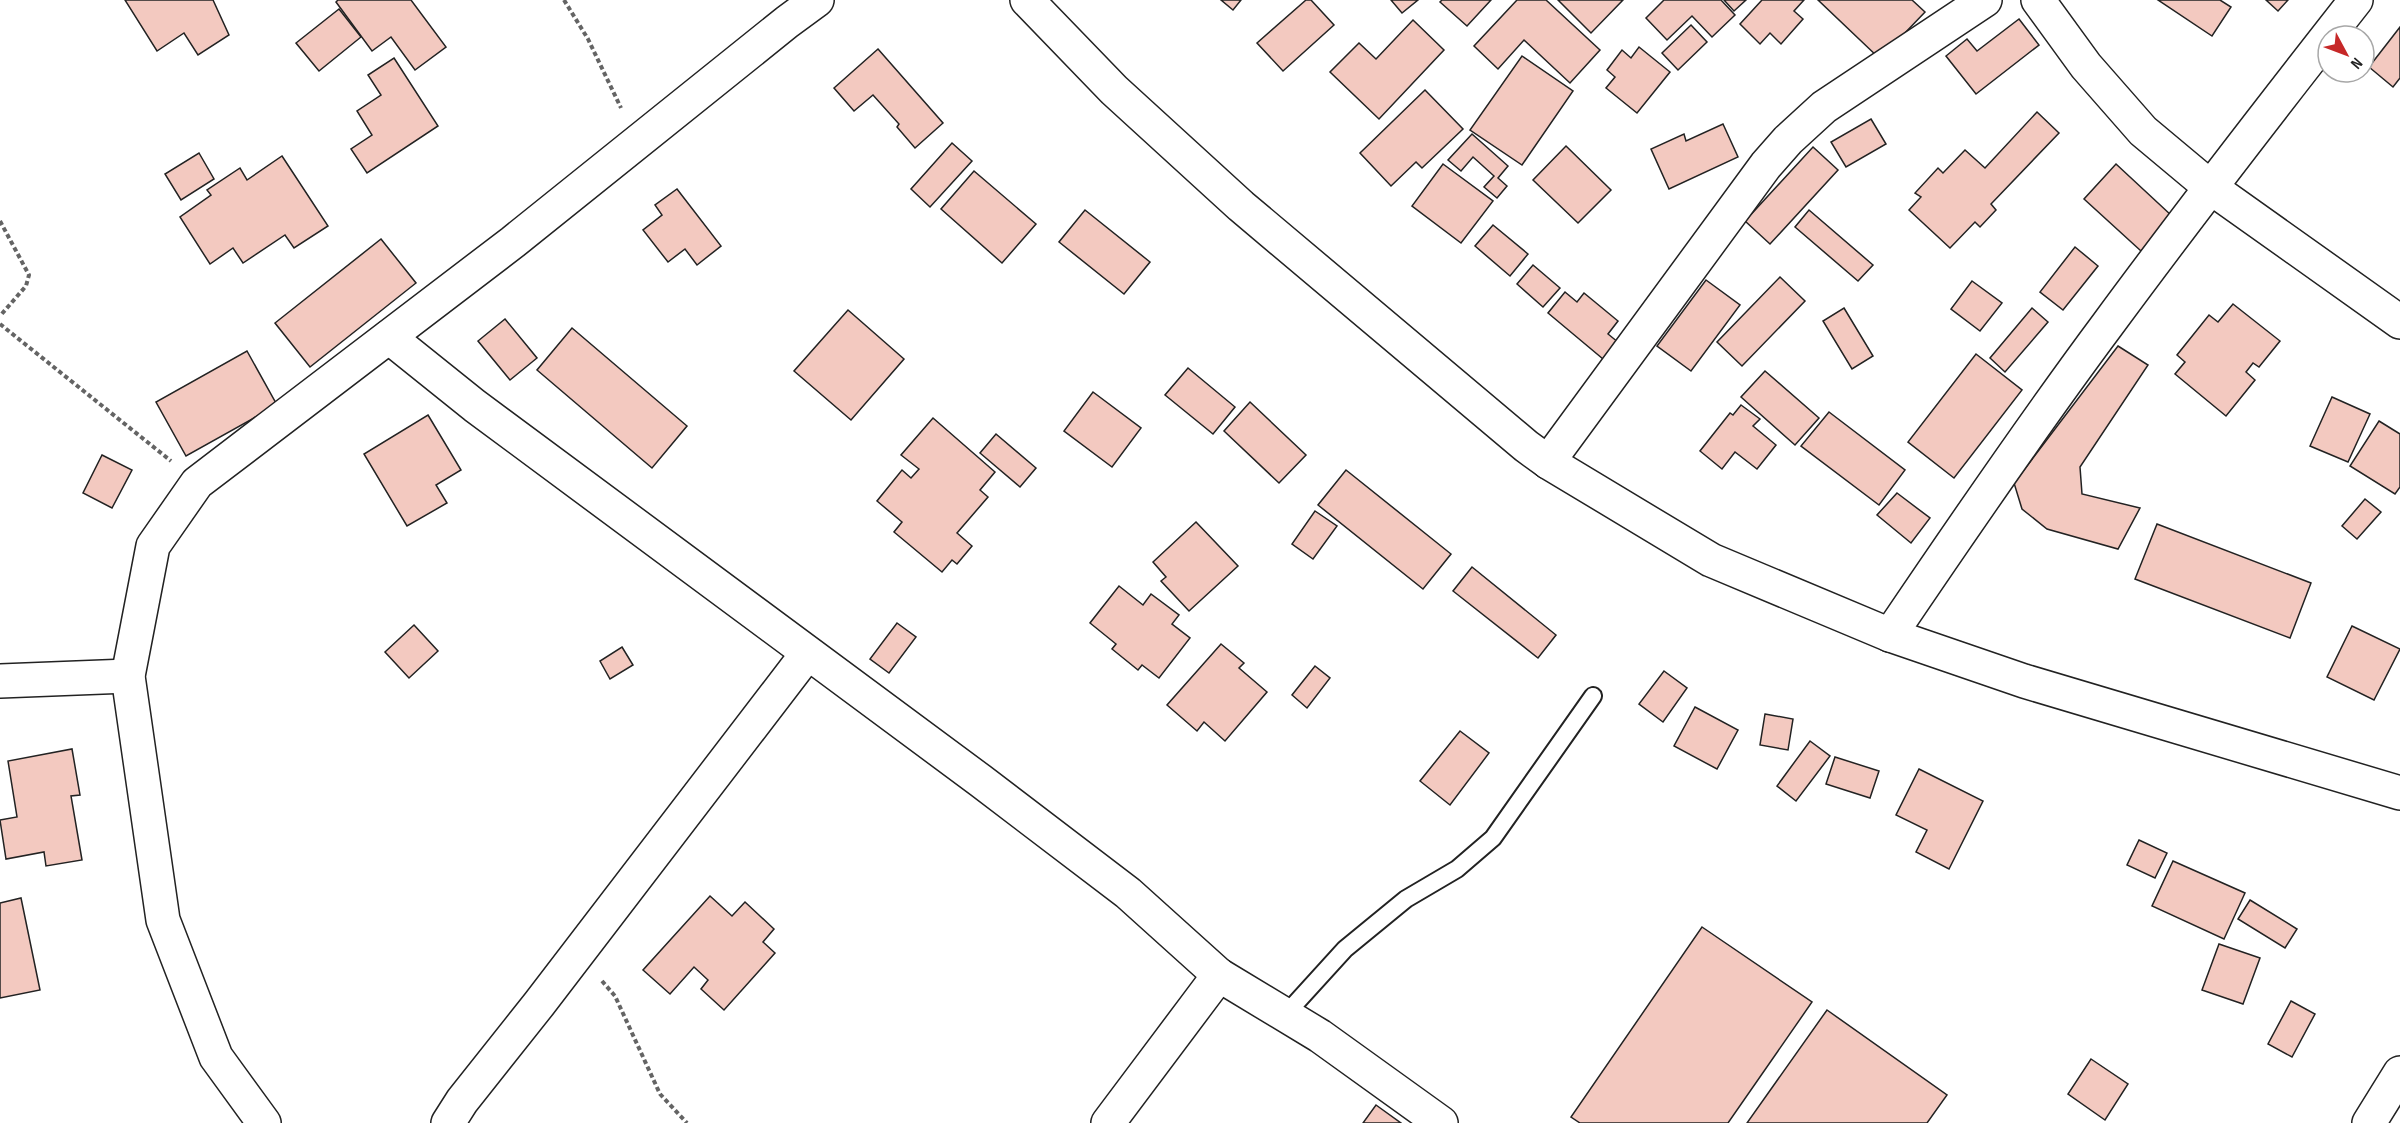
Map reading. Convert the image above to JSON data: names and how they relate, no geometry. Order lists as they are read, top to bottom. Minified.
{"north":"bottom right"}
